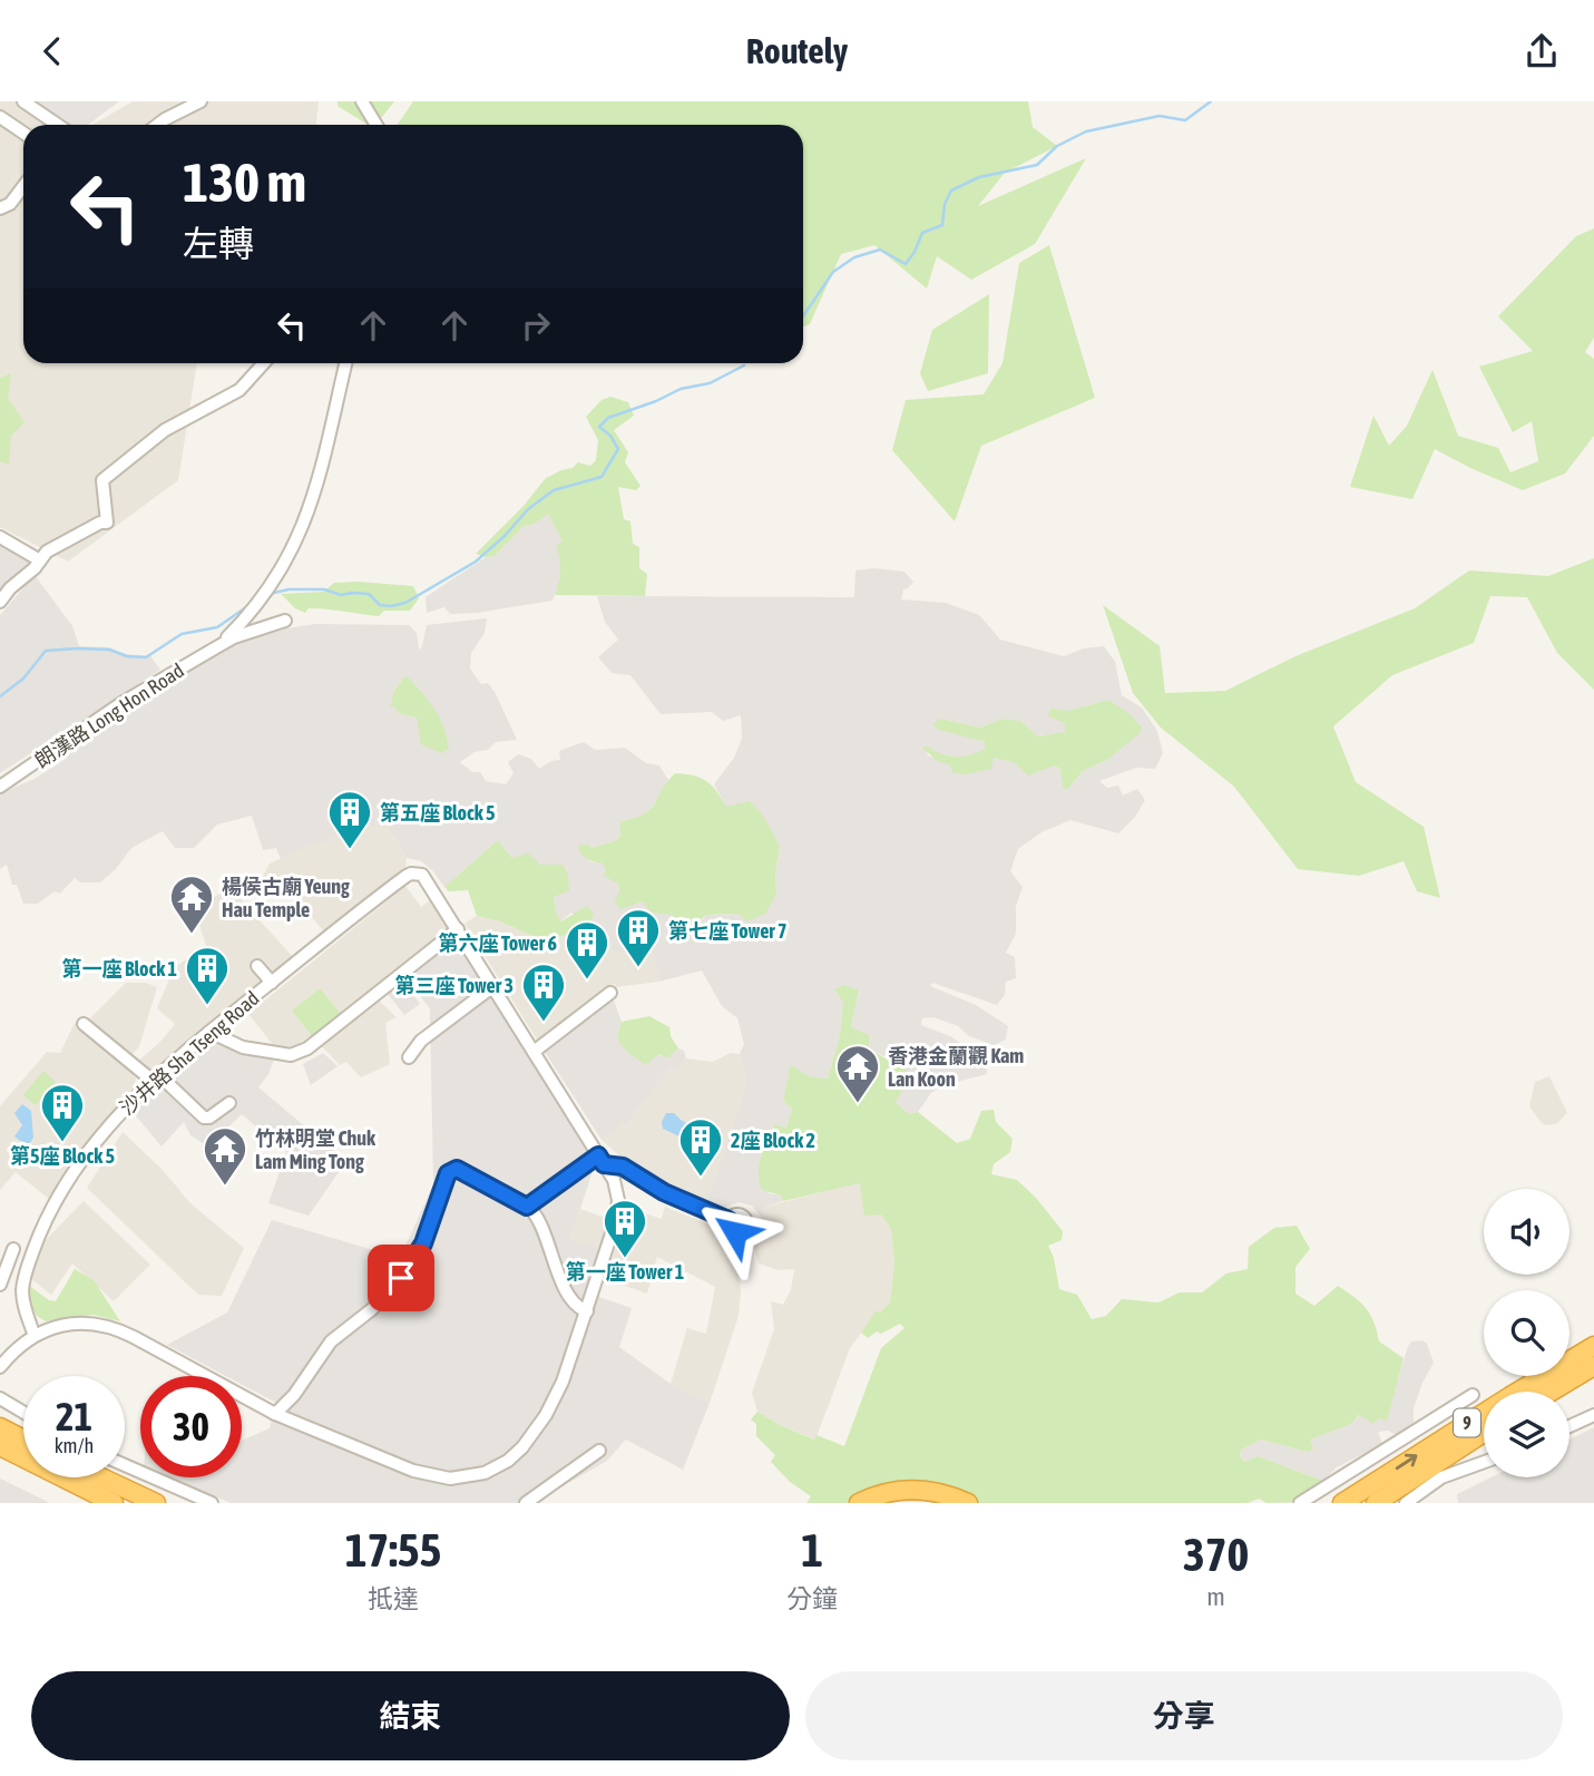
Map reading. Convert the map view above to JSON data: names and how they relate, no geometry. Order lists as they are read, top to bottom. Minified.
{"streets":{"highway":["9"],"street":["朗漢路 Long Hon Road","沙井路 Sha Tseng Road"]},"places":{"building":["第五座 Block 5","第七座 Tower 7","第六座 Tower 6","第一座 Block 1","第三座 Tower 3","第5座 Block 5","2座 Block 2","第一座 Tower 1"],"temple":["楊侯古廟 Yeung Hau Temple","香港金蘭觀 Kam Lan Koon","竹林明堂 Chuk Lam Ming Tong"]},"page":{"header":"Routely","turn":["130 m","左轉"],"speed":"21 km/h","limit":"30","eta":["17:55","抵達","1","分鐘","370","m"],"buttons":["結束","分享"]}}
